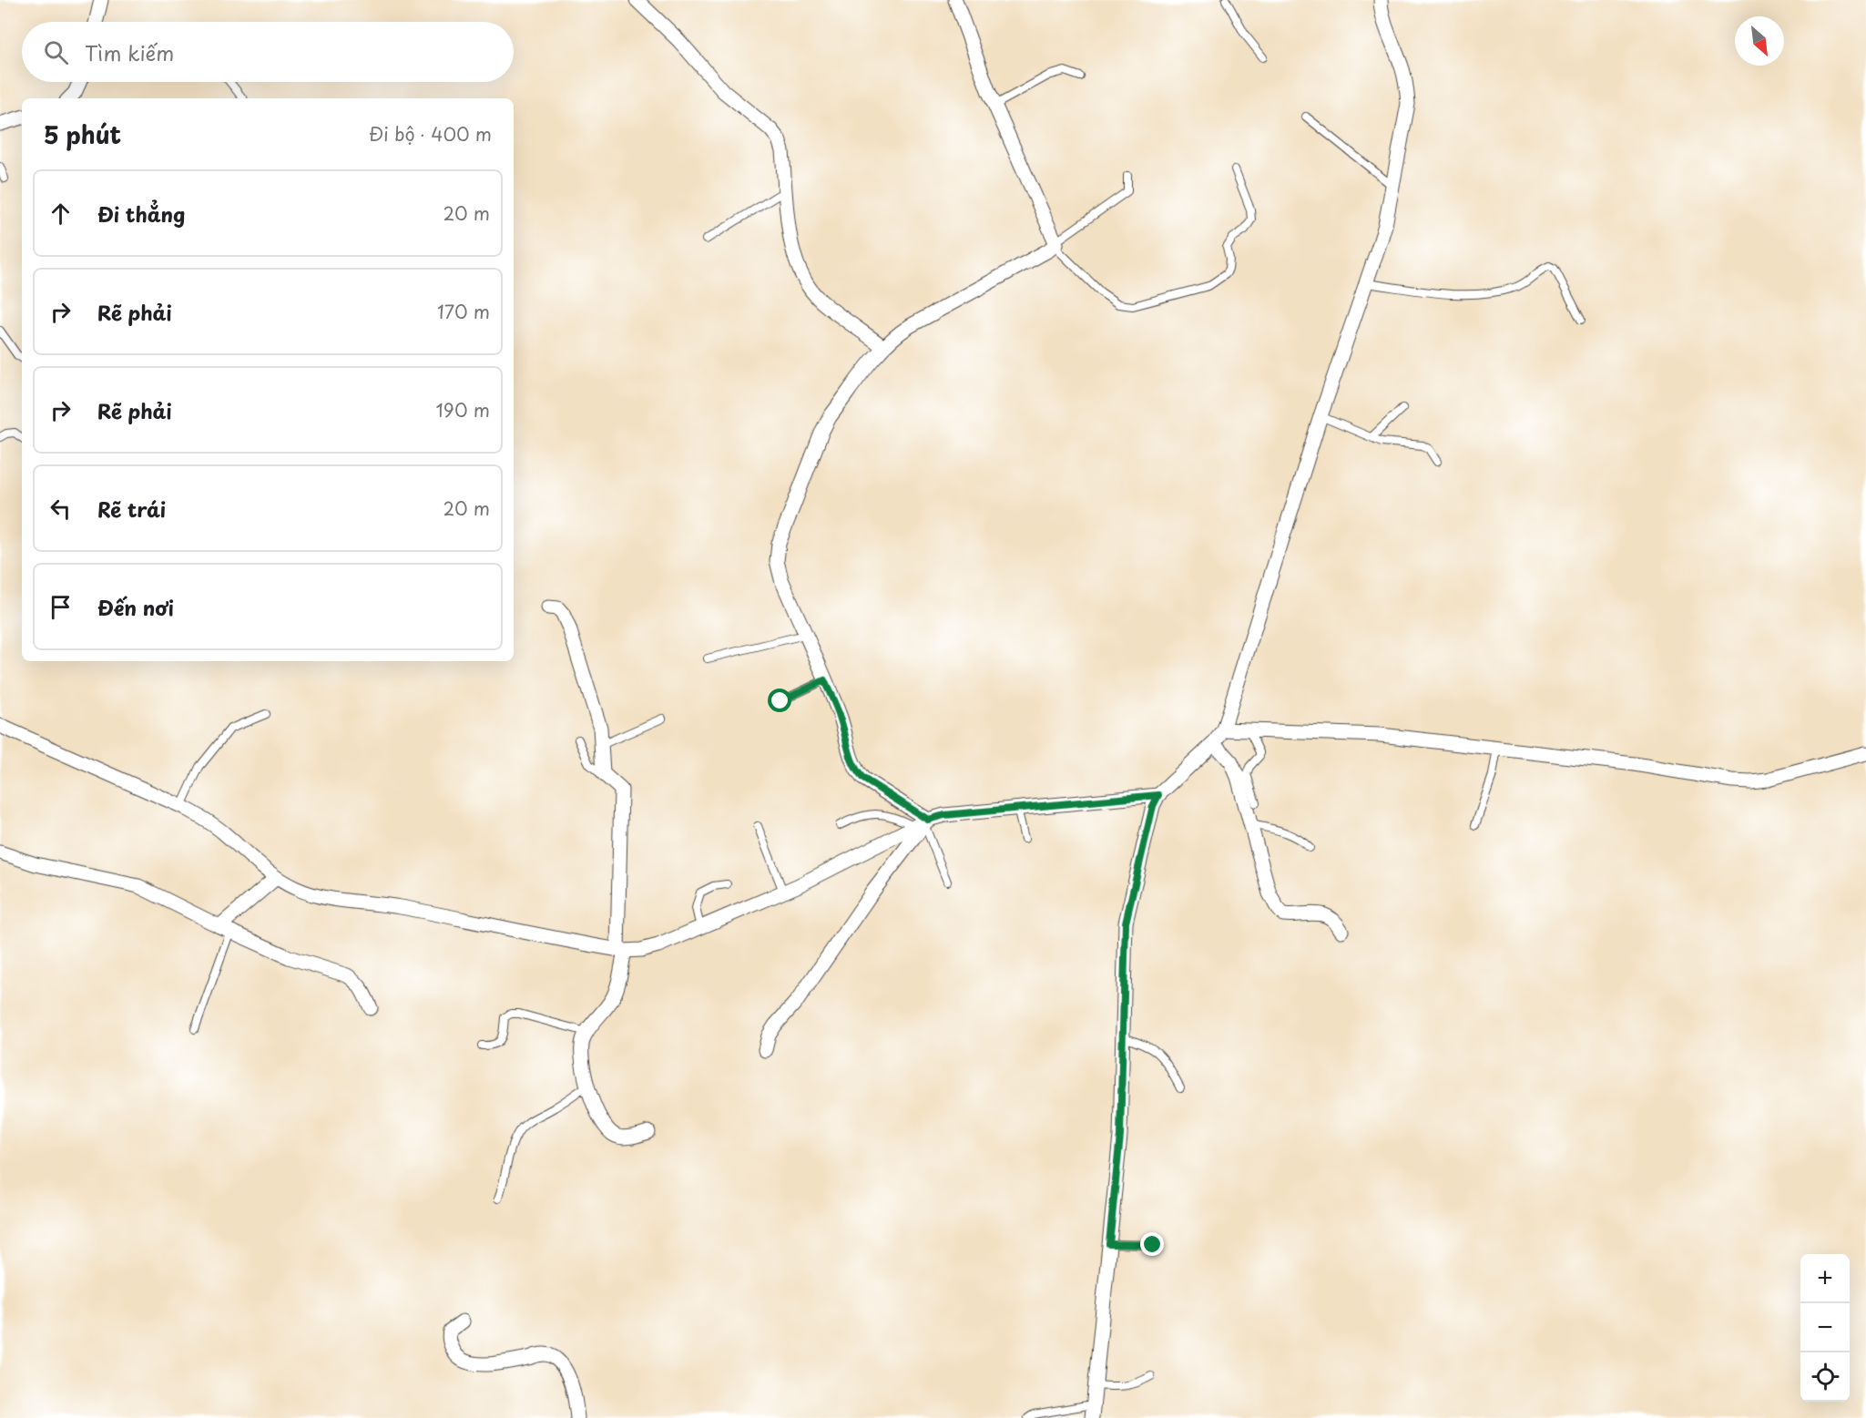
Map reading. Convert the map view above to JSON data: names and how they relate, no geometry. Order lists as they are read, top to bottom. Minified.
{"north":"bottom right","page":{"search":"Tìm kiếm","heading":["5 phút","Đi bộ · 400 m"],"list":[["Đi thẳng","20 m"],["Rẽ phải","170 m"],["Rẽ phải","190 m"],["Rẽ trái","20 m"],"Đến nơi"],"map_buttons":["+","−"]}}
